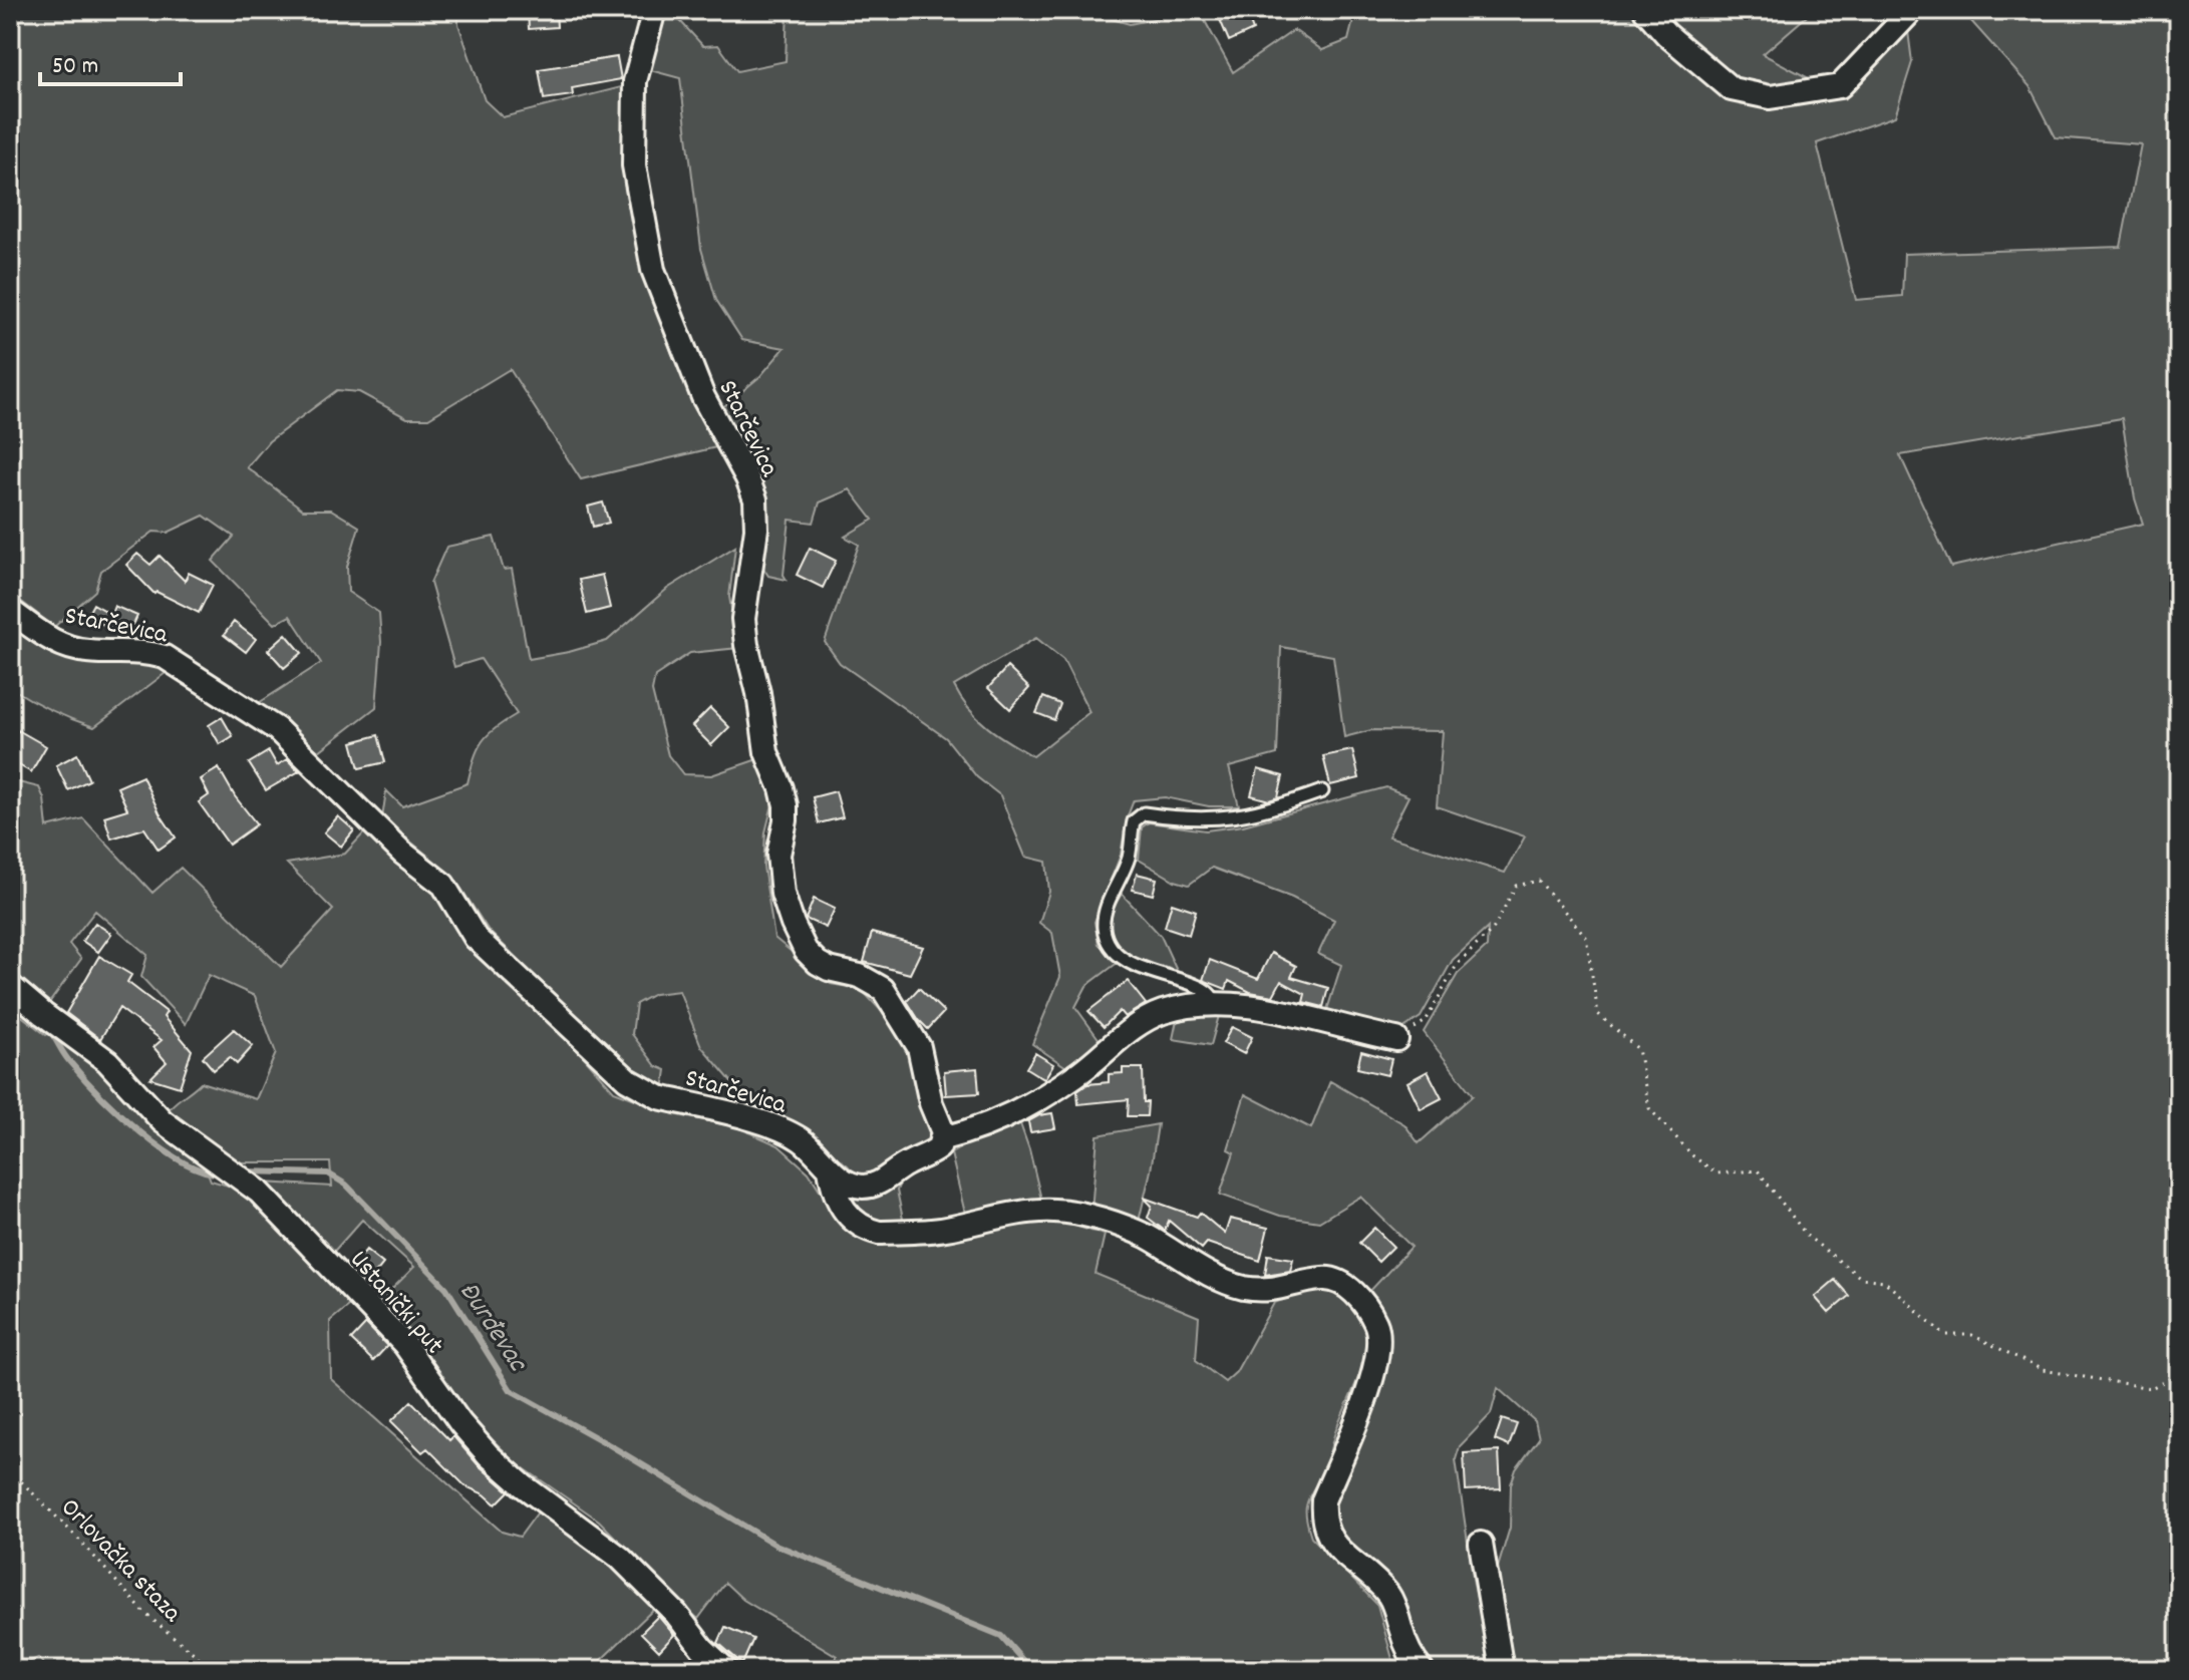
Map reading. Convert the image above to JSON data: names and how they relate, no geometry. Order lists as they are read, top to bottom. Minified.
{"streets":{"street":["Starčevica","Ustanički put"],"path":["Orlovačka staza"]},"water":["Đurđevac"],"scale_bar":"50 m"}
